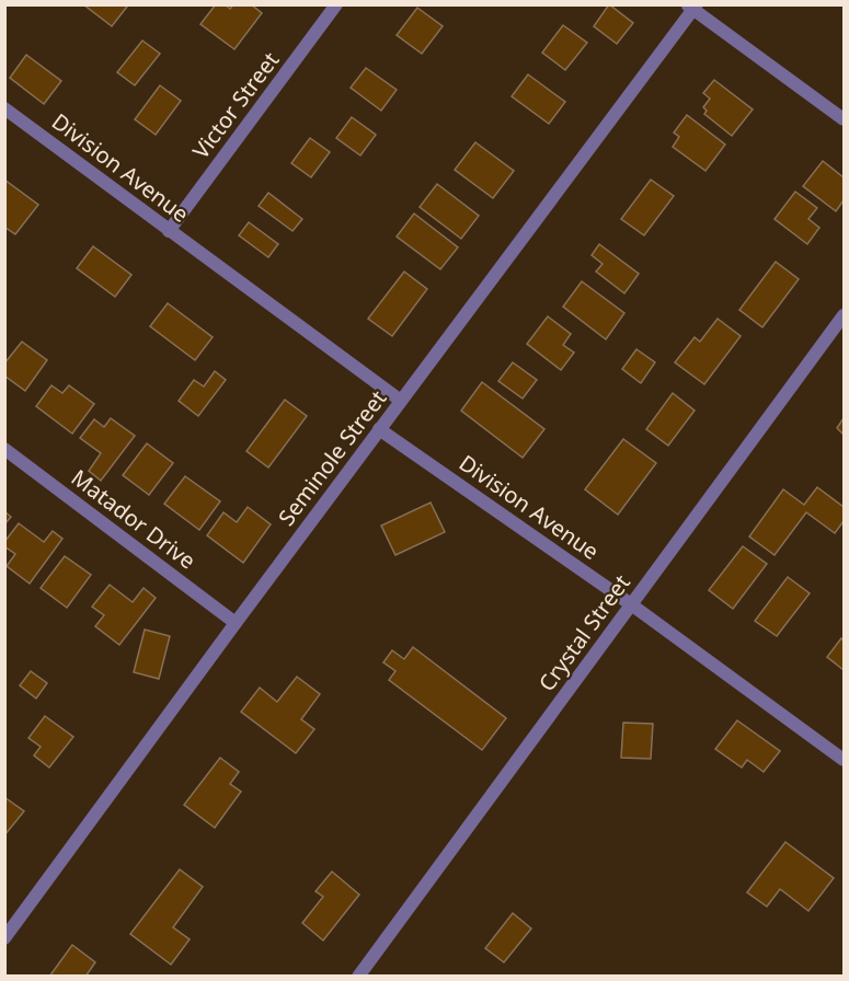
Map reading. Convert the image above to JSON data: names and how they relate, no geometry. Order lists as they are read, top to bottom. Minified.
{"streets":{"street":["Victor Street","Division Avenue","Seminole Street","Matador Drive","Crystal Street"]},"crossings":[["Victor Street","Division Avenue"],["Division Avenue","Seminole Street"],["Division Avenue","Crystal Street"],["Seminole Street","Matador Drive"]]}
